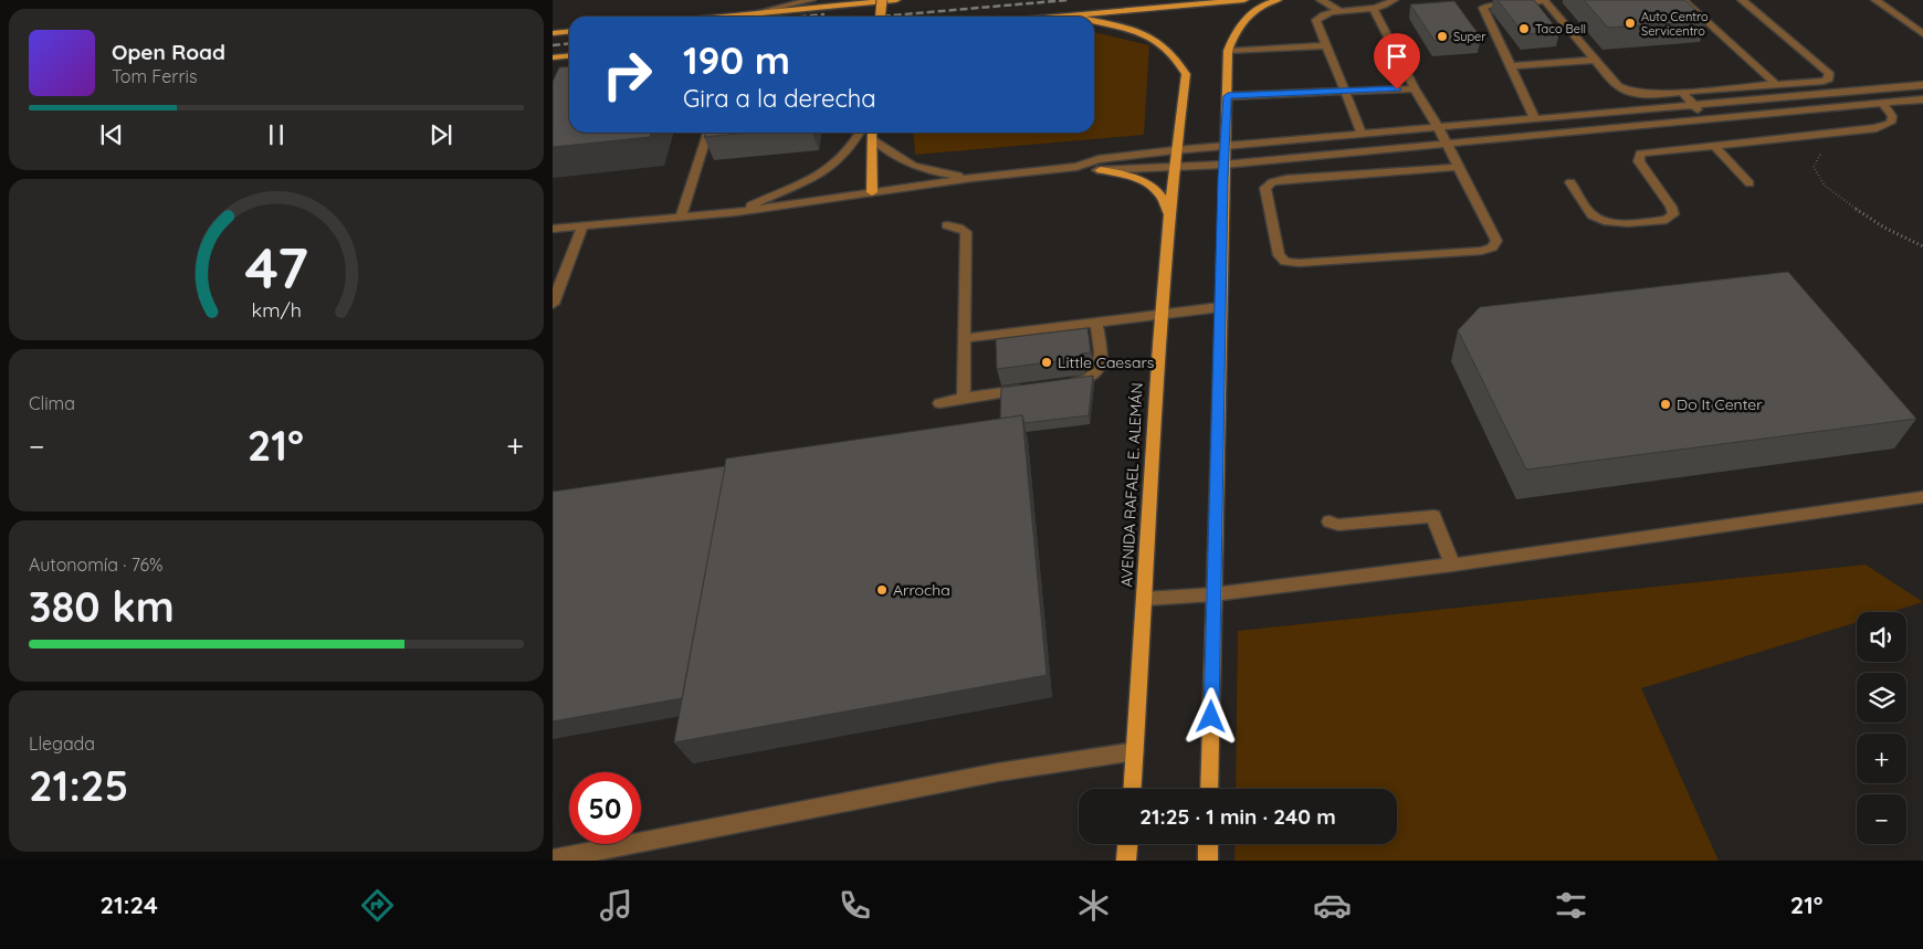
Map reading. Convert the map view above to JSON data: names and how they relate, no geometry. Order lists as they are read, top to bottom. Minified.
{"streets":{"main road":["AVENIDA RAFAEL E. ALEMÁN"]},"places":["Auto Centro Servicentro","Taco Bell","Super","Little Caesars","Do It Center","Arrocha"],"page":{"turn":["190 m","Gira a la derecha"],"song":["Open Road","Tom Ferris"],"tile":["Clima",["Autonomía · 76%","380 km"],["Llegada","21:25"]],"heat":["−","21°","+"],"map_buttons":["+","−"],"limit":"50","trip":"21:25 · 1 min · 240 m","tabs":["21:24","21°"],"gauge":["47","km/h"]}}
